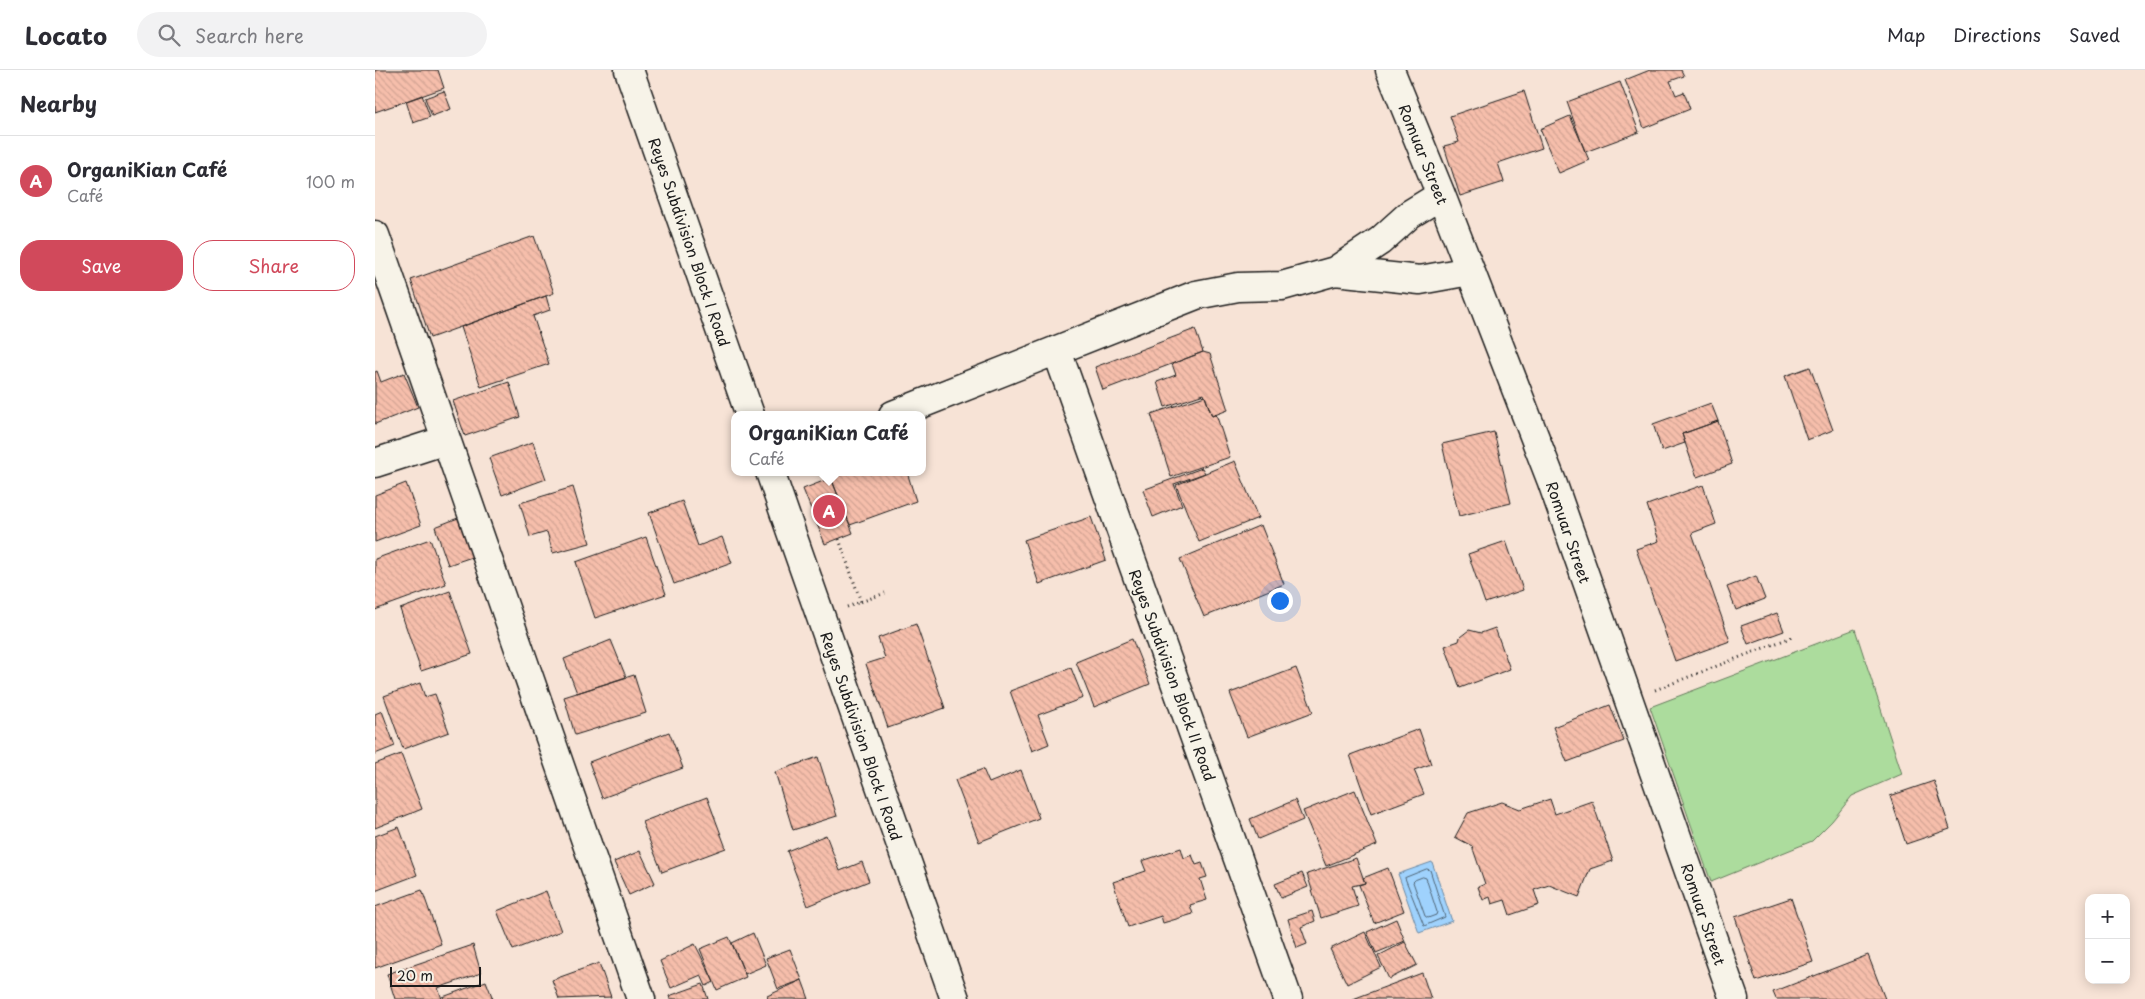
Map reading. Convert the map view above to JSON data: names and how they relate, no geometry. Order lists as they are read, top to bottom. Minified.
{"streets":{"street":["Romuar Street","Reyes Subdivision Block I Road","Reyes Subdivision Block II Road"]},"scale_bar":"20 m","page":{"header":"Locato","search":"Search here","nav":["Map","Directions","Saved"],"heading":"Nearby","list":[{"mark":"A","name":"OrganiKian Café","note":"Café","value":"100 m"}],"buttons":["Save","Share"],"popup":["OrganiKian Café","Café"],"pins":"A","map_buttons":["+","−"],"scale":"20 m"}}
